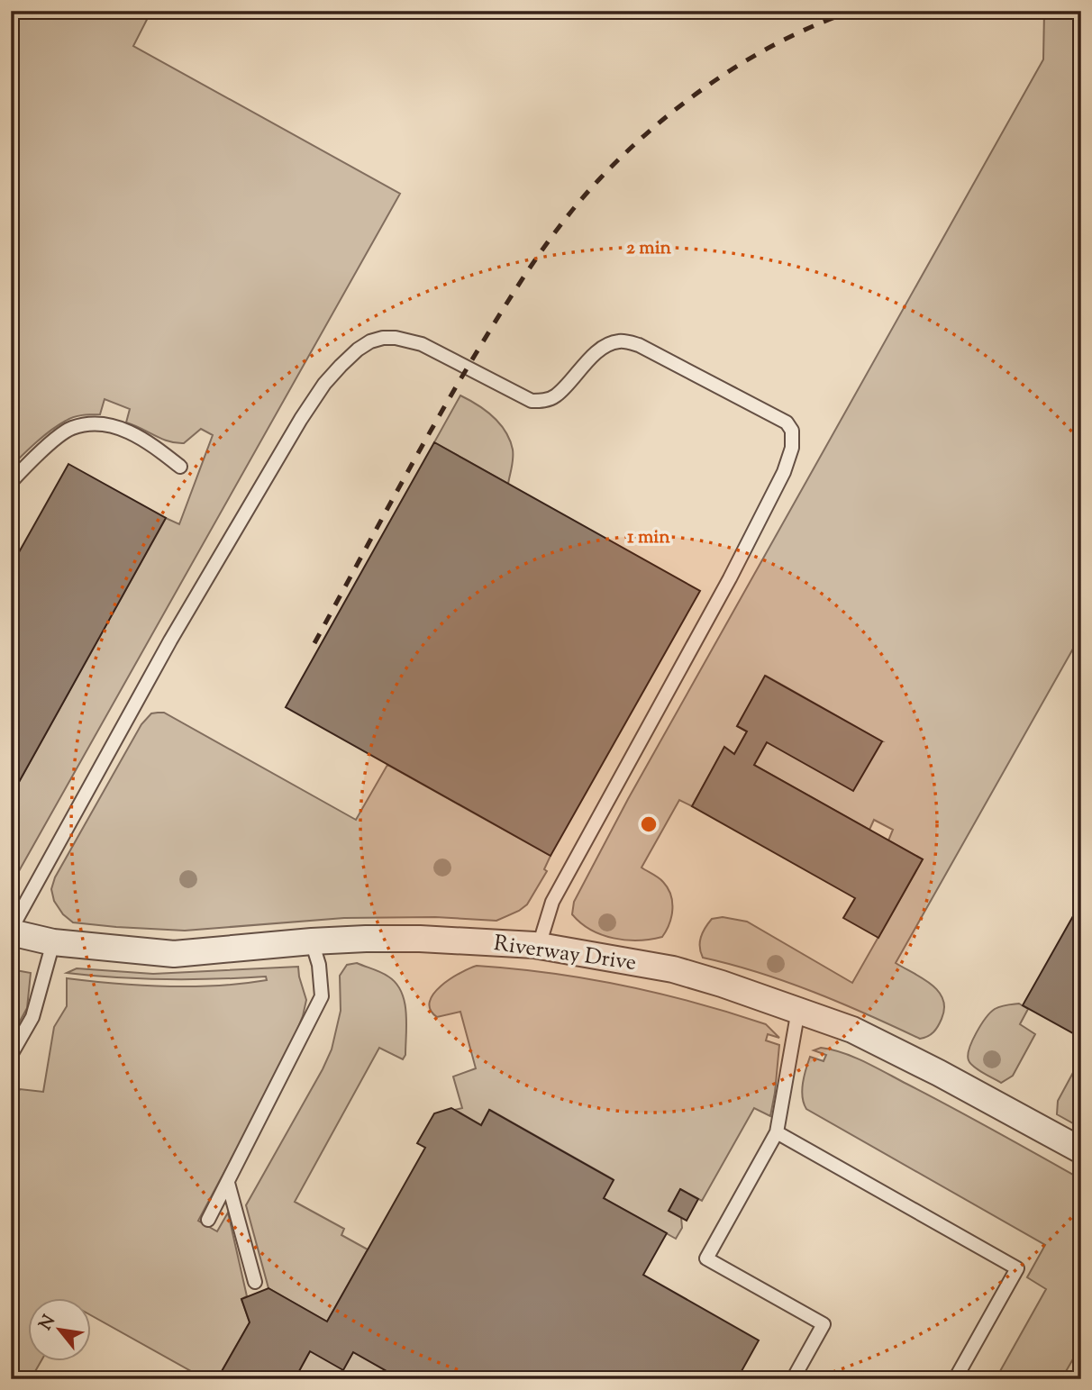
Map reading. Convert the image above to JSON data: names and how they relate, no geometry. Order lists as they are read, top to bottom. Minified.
{"streets":{"street":["Riverway Drive"]},"north":"top left","rings":["2 min","1 min"]}
